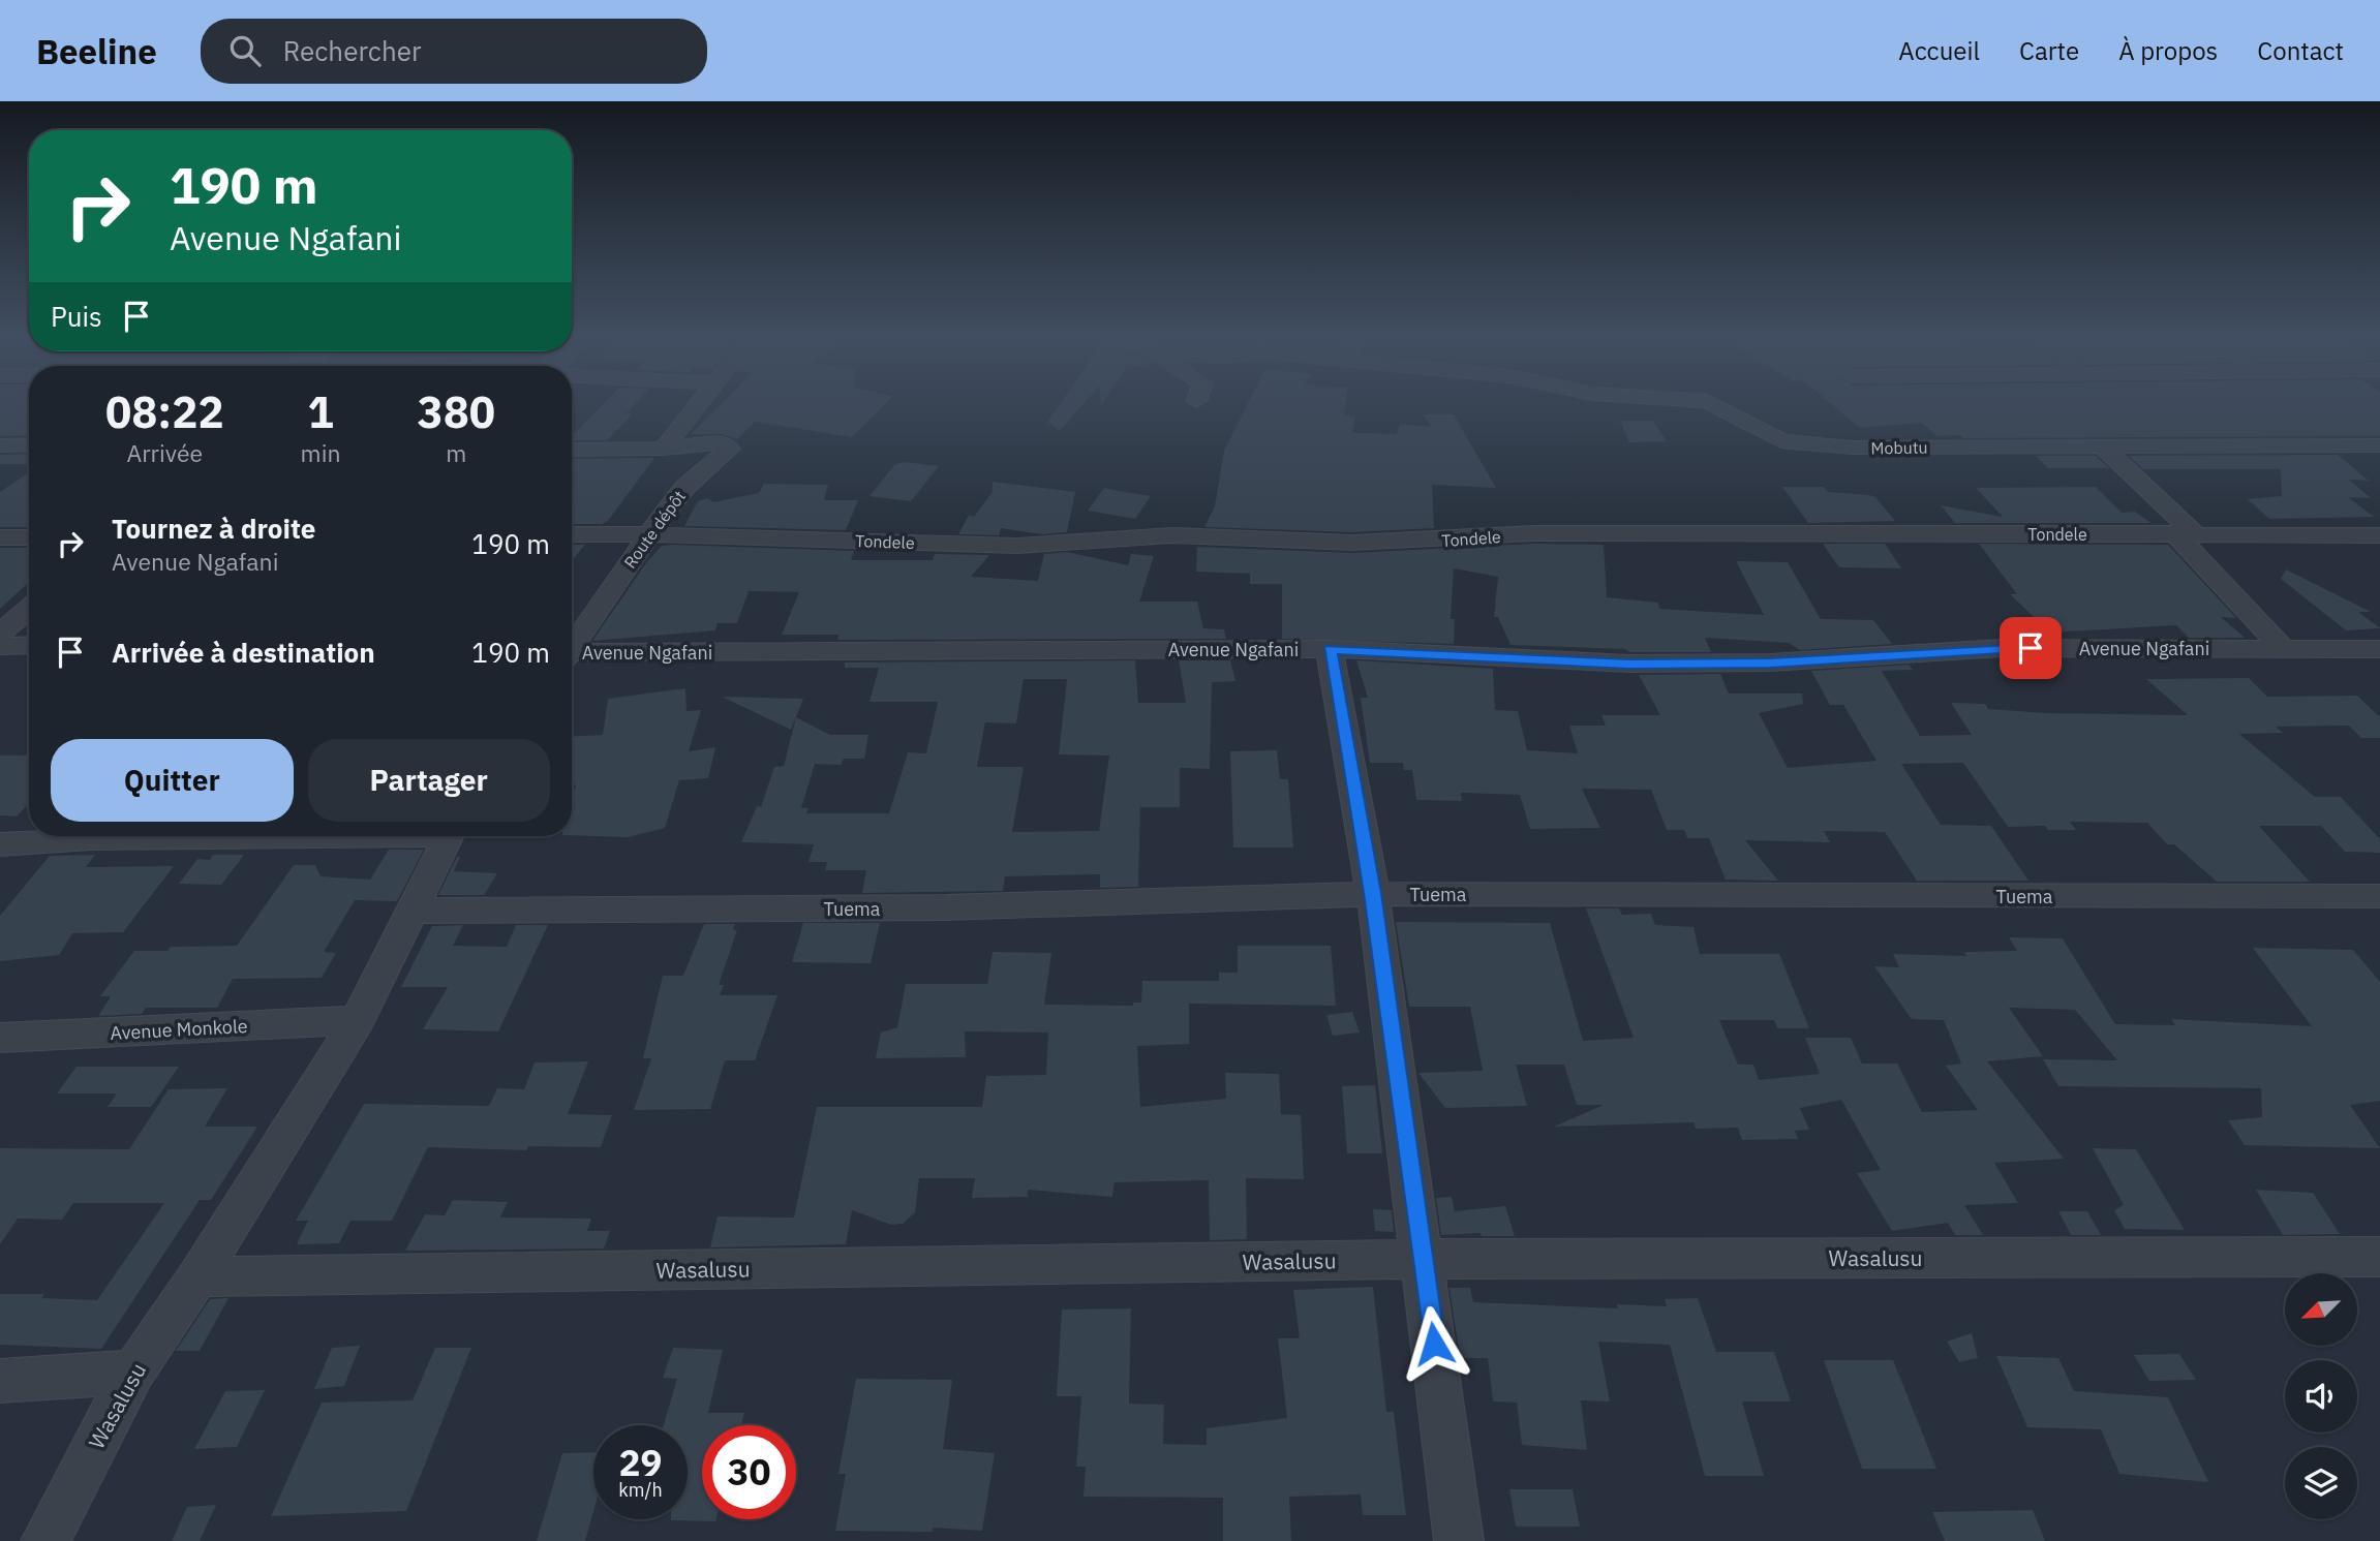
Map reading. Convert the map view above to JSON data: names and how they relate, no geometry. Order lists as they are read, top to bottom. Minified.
{"streets":{"street":["Mobutu","Route dépôt","Tondele","Avenue Ngafani","Tuema","Avenue Monkole","Wasalusu"]},"crossings":[["Route dépôt","Tondele"],["Tuema","Wasalusu"],["Avenue Monkole","Wasalusu"]],"north":"bottom left","page":{"header":"Beeline","search":"Rechercher","nav":["Accueil","Carte","À propos","Contact"],"turn":["190 m","Avenue Ngafani"],"then":"Puis","eta":["08:22","Arrivée","1","min","380","m"],"list":[{"name":"Tournez à droite","note":"Avenue Ngafani","value":"190 m"},{"name":"Arrivée à destination","value":"190 m"}],"buttons":["Quitter","Partager"],"speed":"29 km/h","limit":"30"}}
